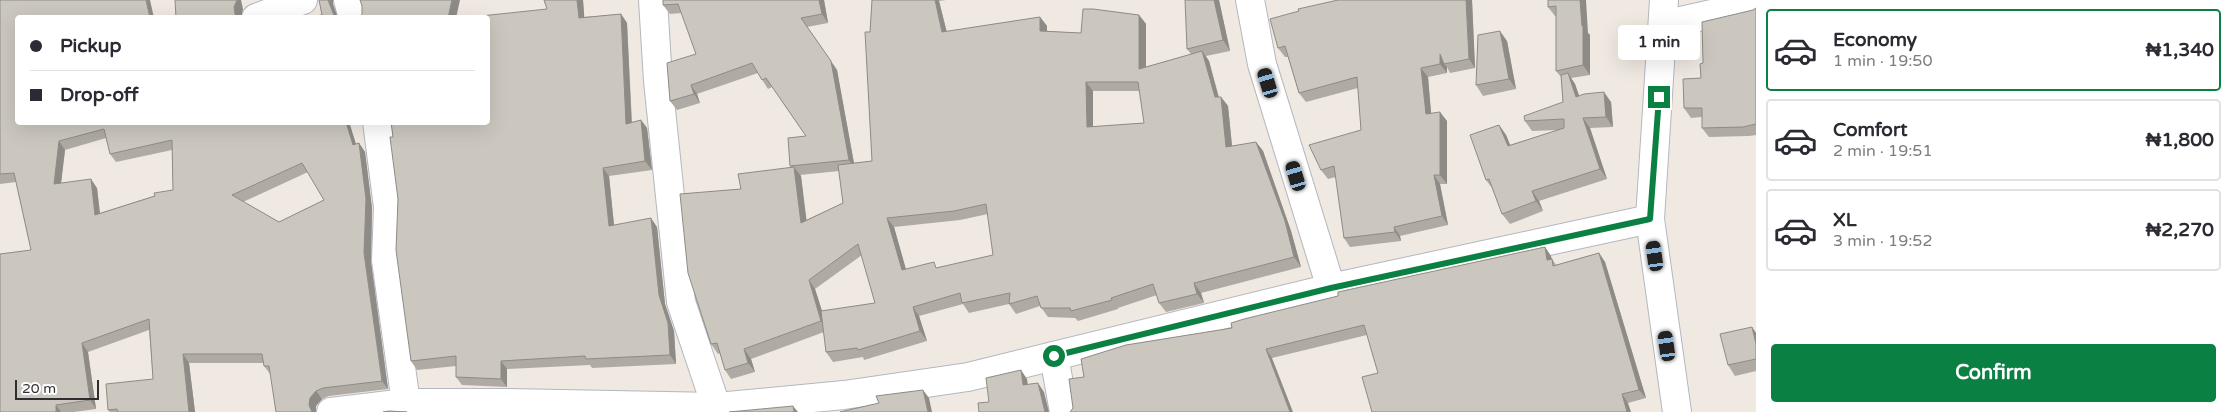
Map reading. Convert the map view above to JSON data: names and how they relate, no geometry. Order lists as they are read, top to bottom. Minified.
{"scale_bar":"20 m","page":{"list":[{"name":"Economy","note":"1 min · 19:50","value":"₦1,340"},{"name":"Comfort","note":"2 min · 19:51","value":"₦1,800"},{"name":"XL","note":"3 min · 19:52","value":"₦2,270"}],"banner":["Pickup","Drop-off"],"bubble":"1 min","buttons":"Confirm","scale":"20 m"}}
